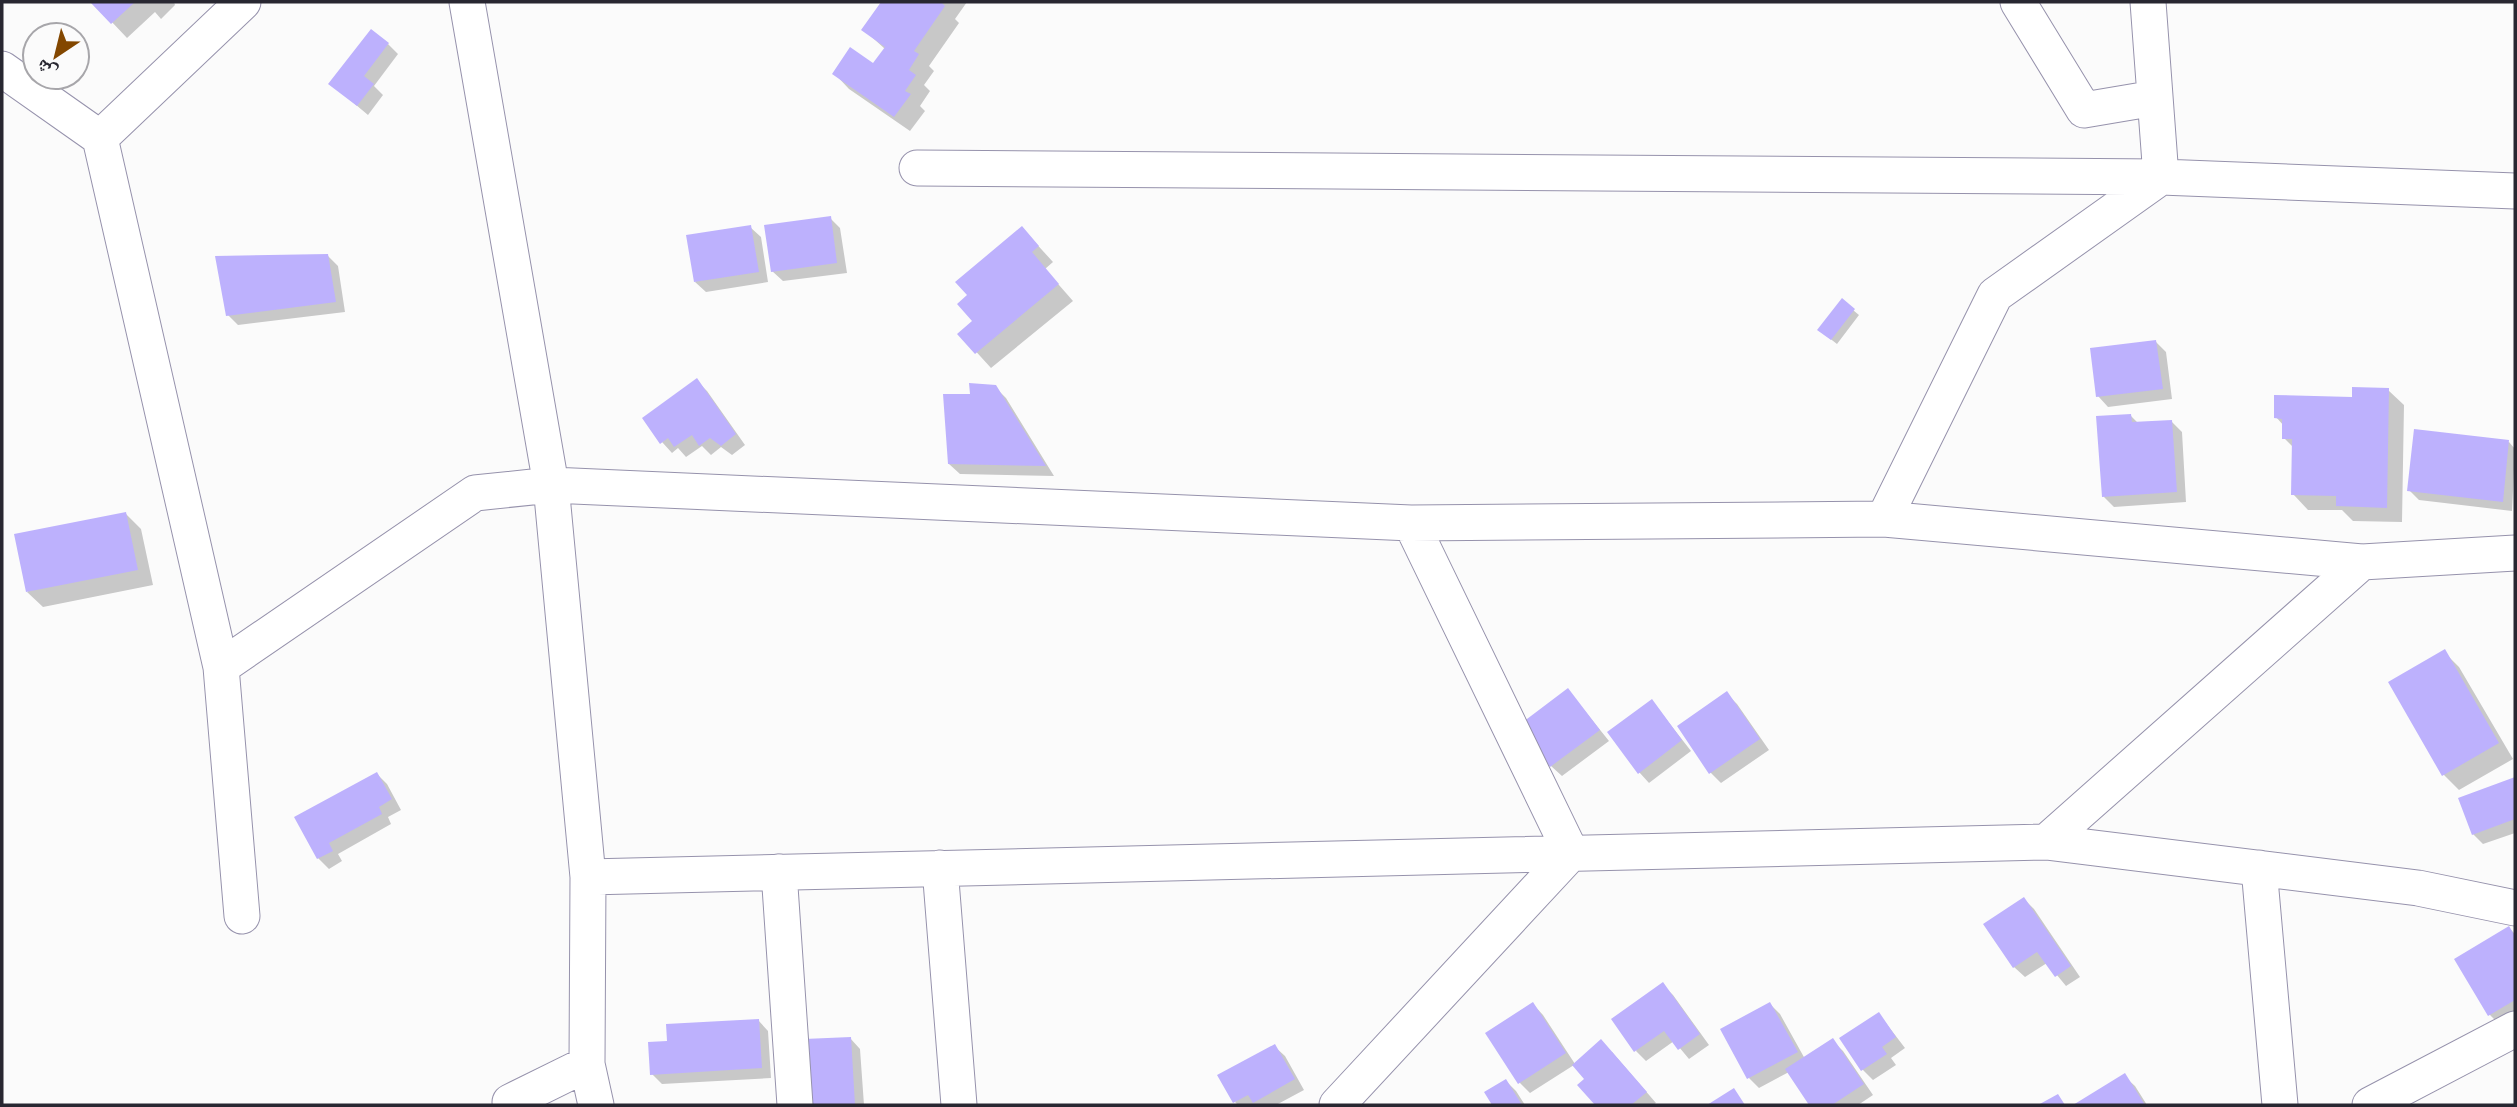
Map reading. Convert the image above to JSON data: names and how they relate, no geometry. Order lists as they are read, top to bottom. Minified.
{"north":"bottom left"}
